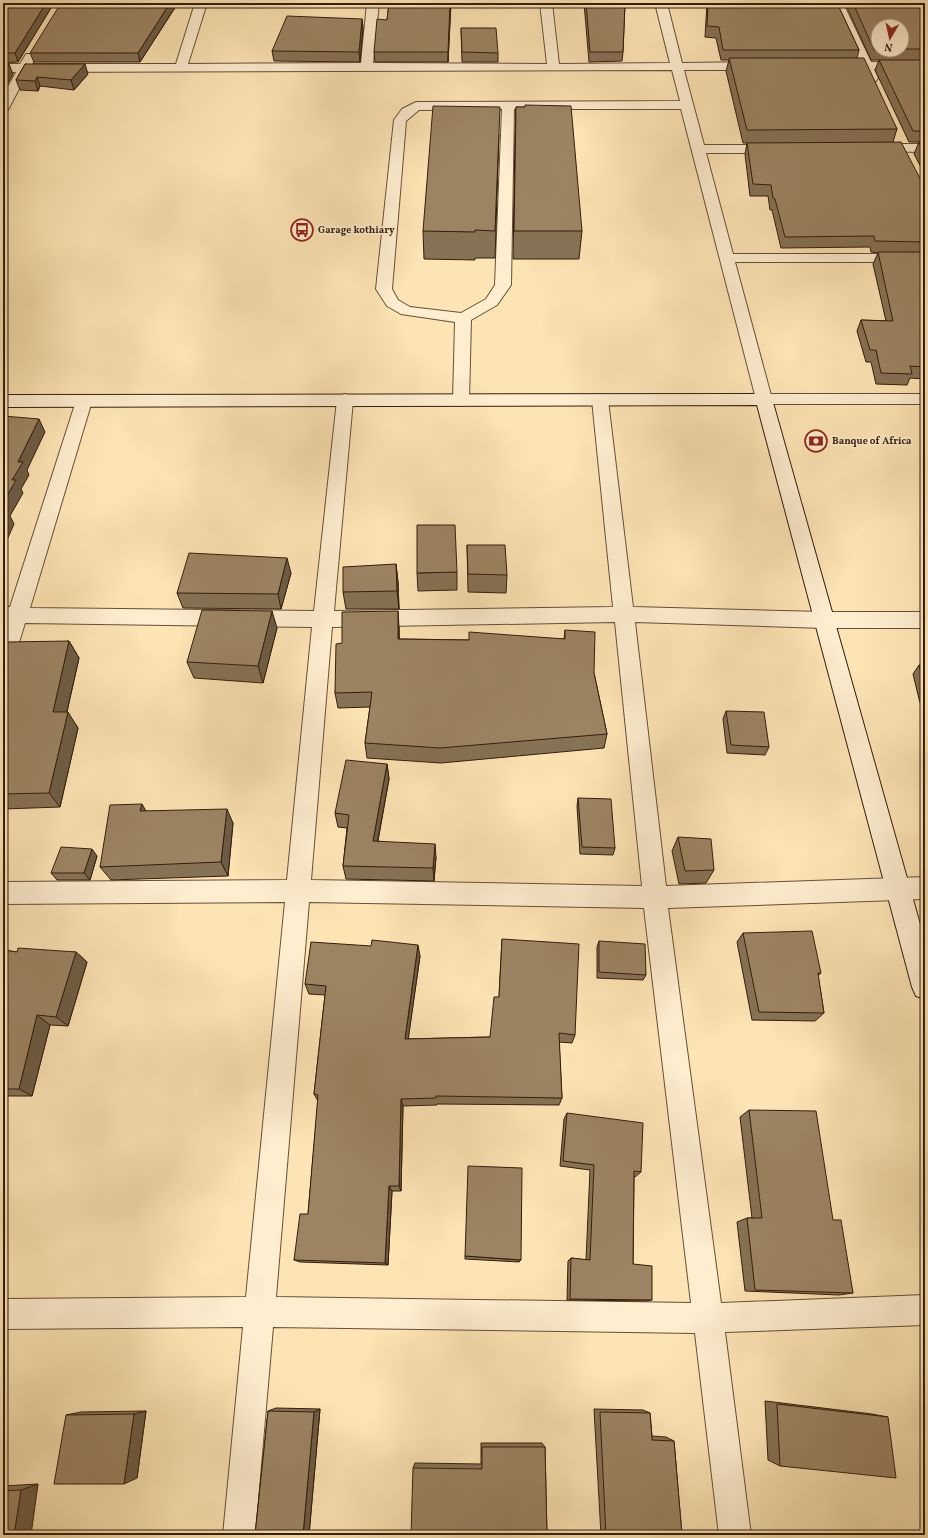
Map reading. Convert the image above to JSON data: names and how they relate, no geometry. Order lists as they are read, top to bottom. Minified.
{"places":{"bus stop":["Garage kothiary"],"bank":["Banque of Africa"]},"north":"bottom"}
